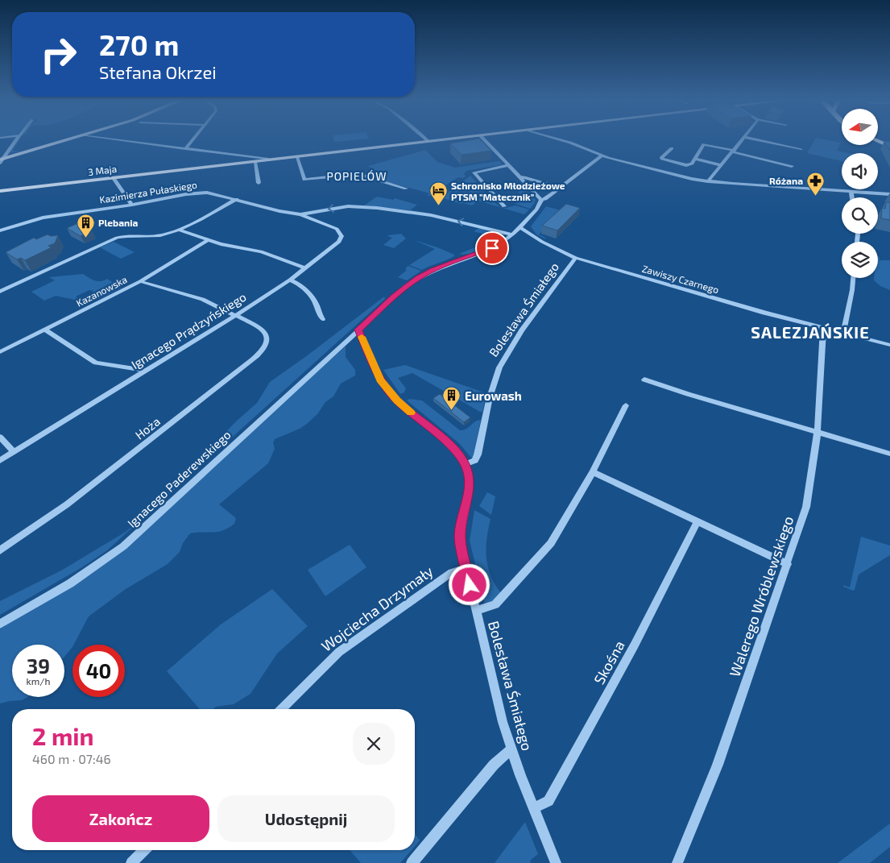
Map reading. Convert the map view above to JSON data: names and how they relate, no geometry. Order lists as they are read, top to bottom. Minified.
{"streets":{"main road":["3 Maja"],"street":["Kazimierza Pułaskiego","Zawiszy Czarnego","Kazanowska","Bolesława Śmiałego","Ignacego Prądzyńskiego","Hoża","Ignacego Paderewskiego","Walerego Wróblewskiego","Wojciecha Drzymały","Skośna"]},"crossings":[["Kazimierza Pułaskiego","Ignacego Prądzyńskiego"],["Kazimierza Pułaskiego","Ignacego Paderewskiego"],["Zawiszy Czarnego","Bolesława Śmiałego"],["Zawiszy Czarnego","Ignacego Paderewskiego"],["Zawiszy Czarnego","Walerego Wróblewskiego"],["Bolesława Śmiałego","Ignacego Paderewskiego"],["Bolesława Śmiałego","Wojciecha Drzymały"],["Bolesława Śmiałego","Skośna"],["Ignacego Prądzyńskiego","Hoża"]],"one_way":["Kazimierza Pułaskiego"],"districts":["POPIELÓW","SALEZJAŃSKIE"],"places":{"pharmacy":["Różana"],"hotel":["Schronisko Młodzieżowe PTSM \"Matecznik\""],"building":["Plebania","Eurowash"]},"north":"left","page":{"turn":["270 m","Stefana Okrzei"],"speed":"39 km/h","limit":"40","heading":["2 min","460 m · 07:46"],"buttons":["Zakończ","Udostępnij"]}}
